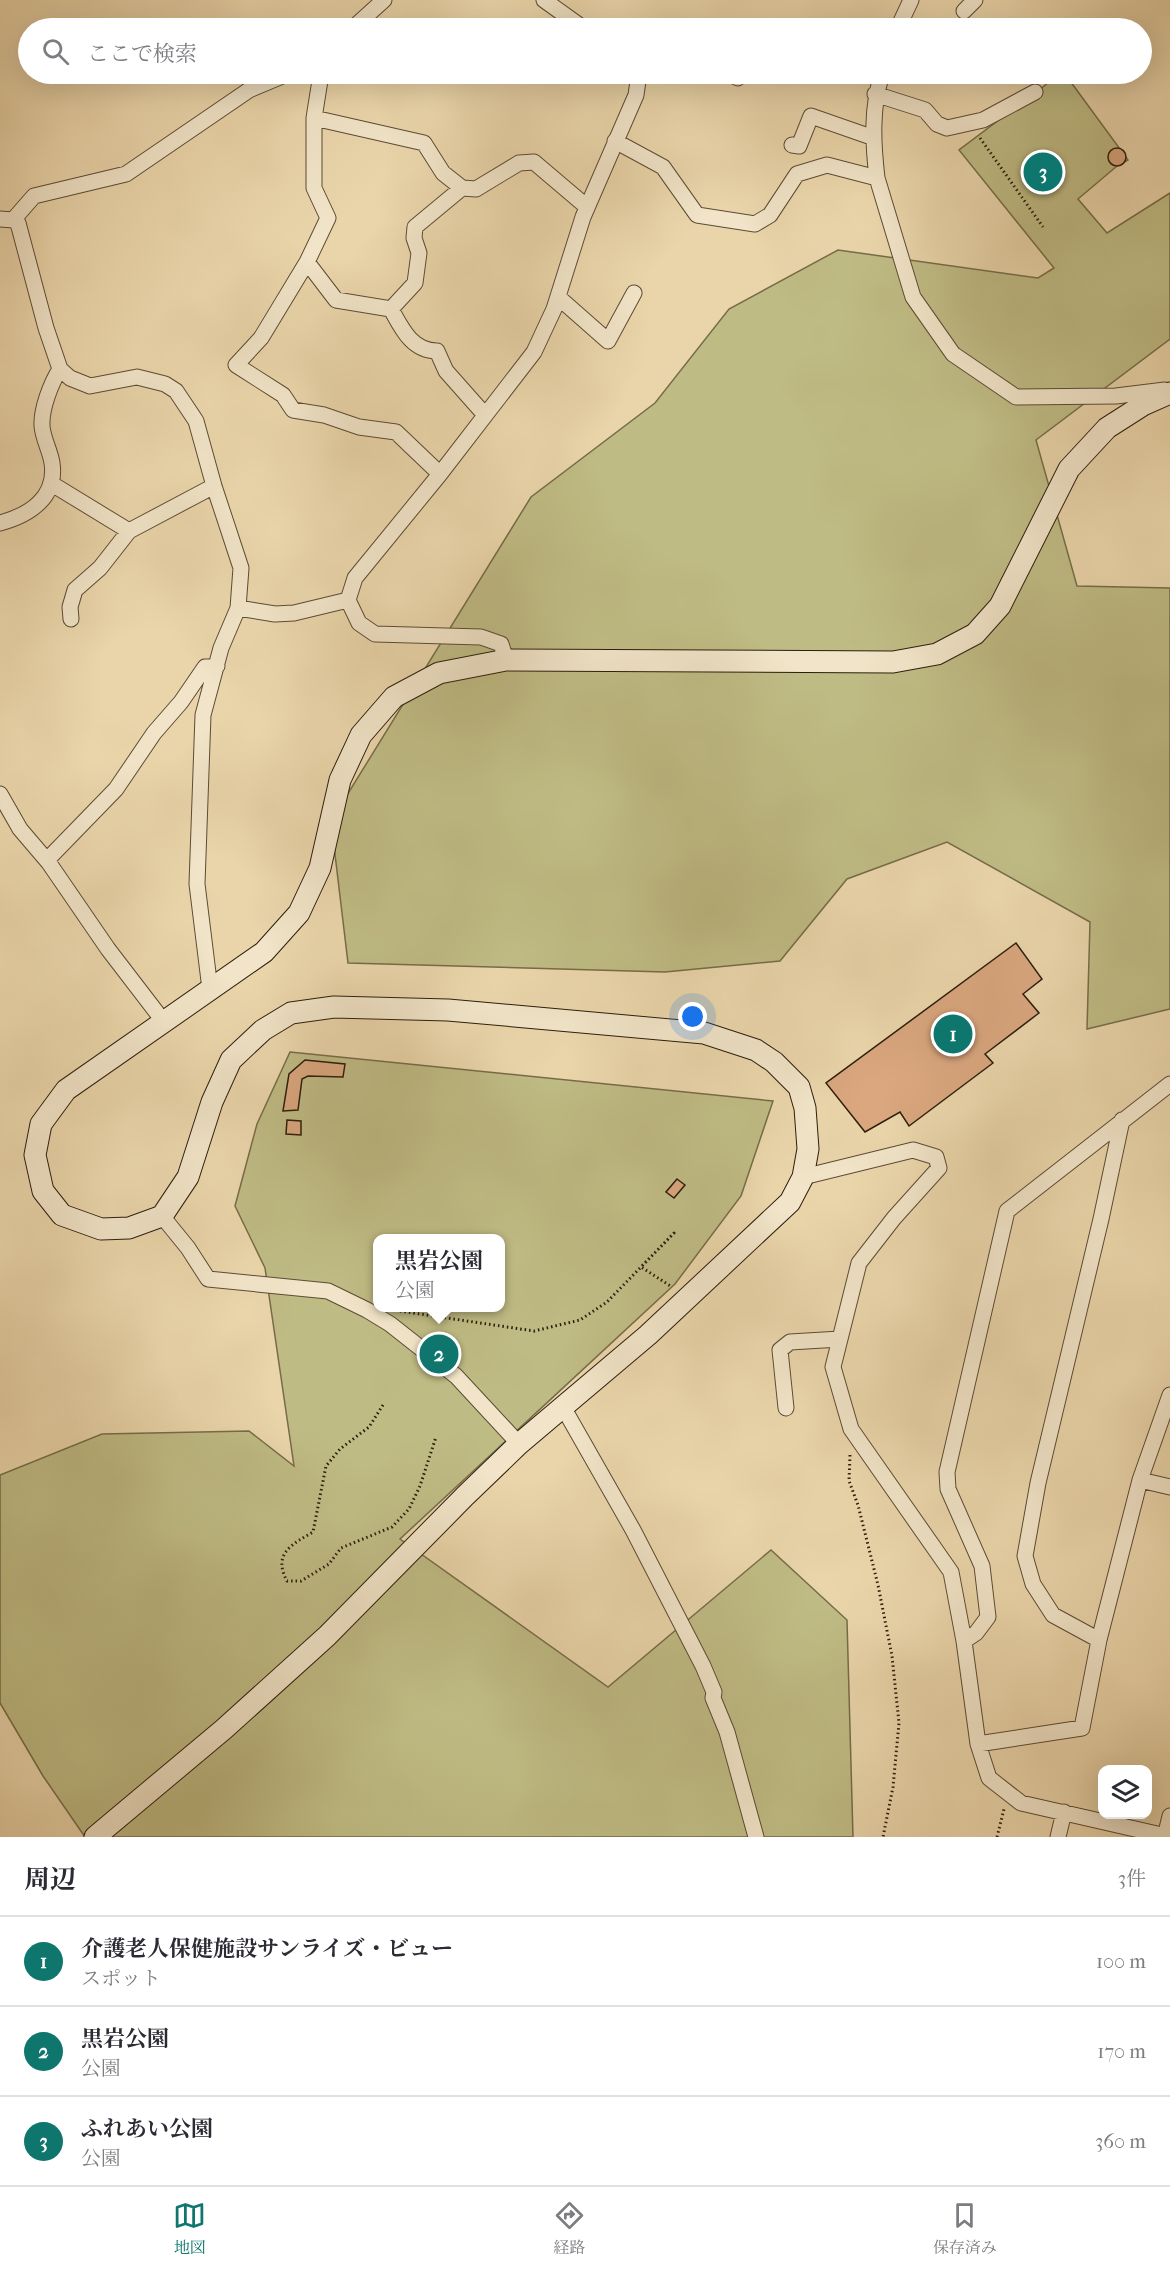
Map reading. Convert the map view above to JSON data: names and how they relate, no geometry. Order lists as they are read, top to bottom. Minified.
{"page":{"search":"ここで検索","pins":["3","1","2"],"popup":["黒岩公園","公園"],"heading":["周辺","3件"],"list":[{"mark":"1","name":"介護老人保健施設サンライズ・ビュー","note":"スポット","value":"100 m"},{"mark":"2","name":"黒岩公園","note":"公園","value":"170 m"},{"mark":"3","name":"ふれあい公園","note":"公園","value":"360 m"}],"nav":["地図","経路","保存済み"]}}
